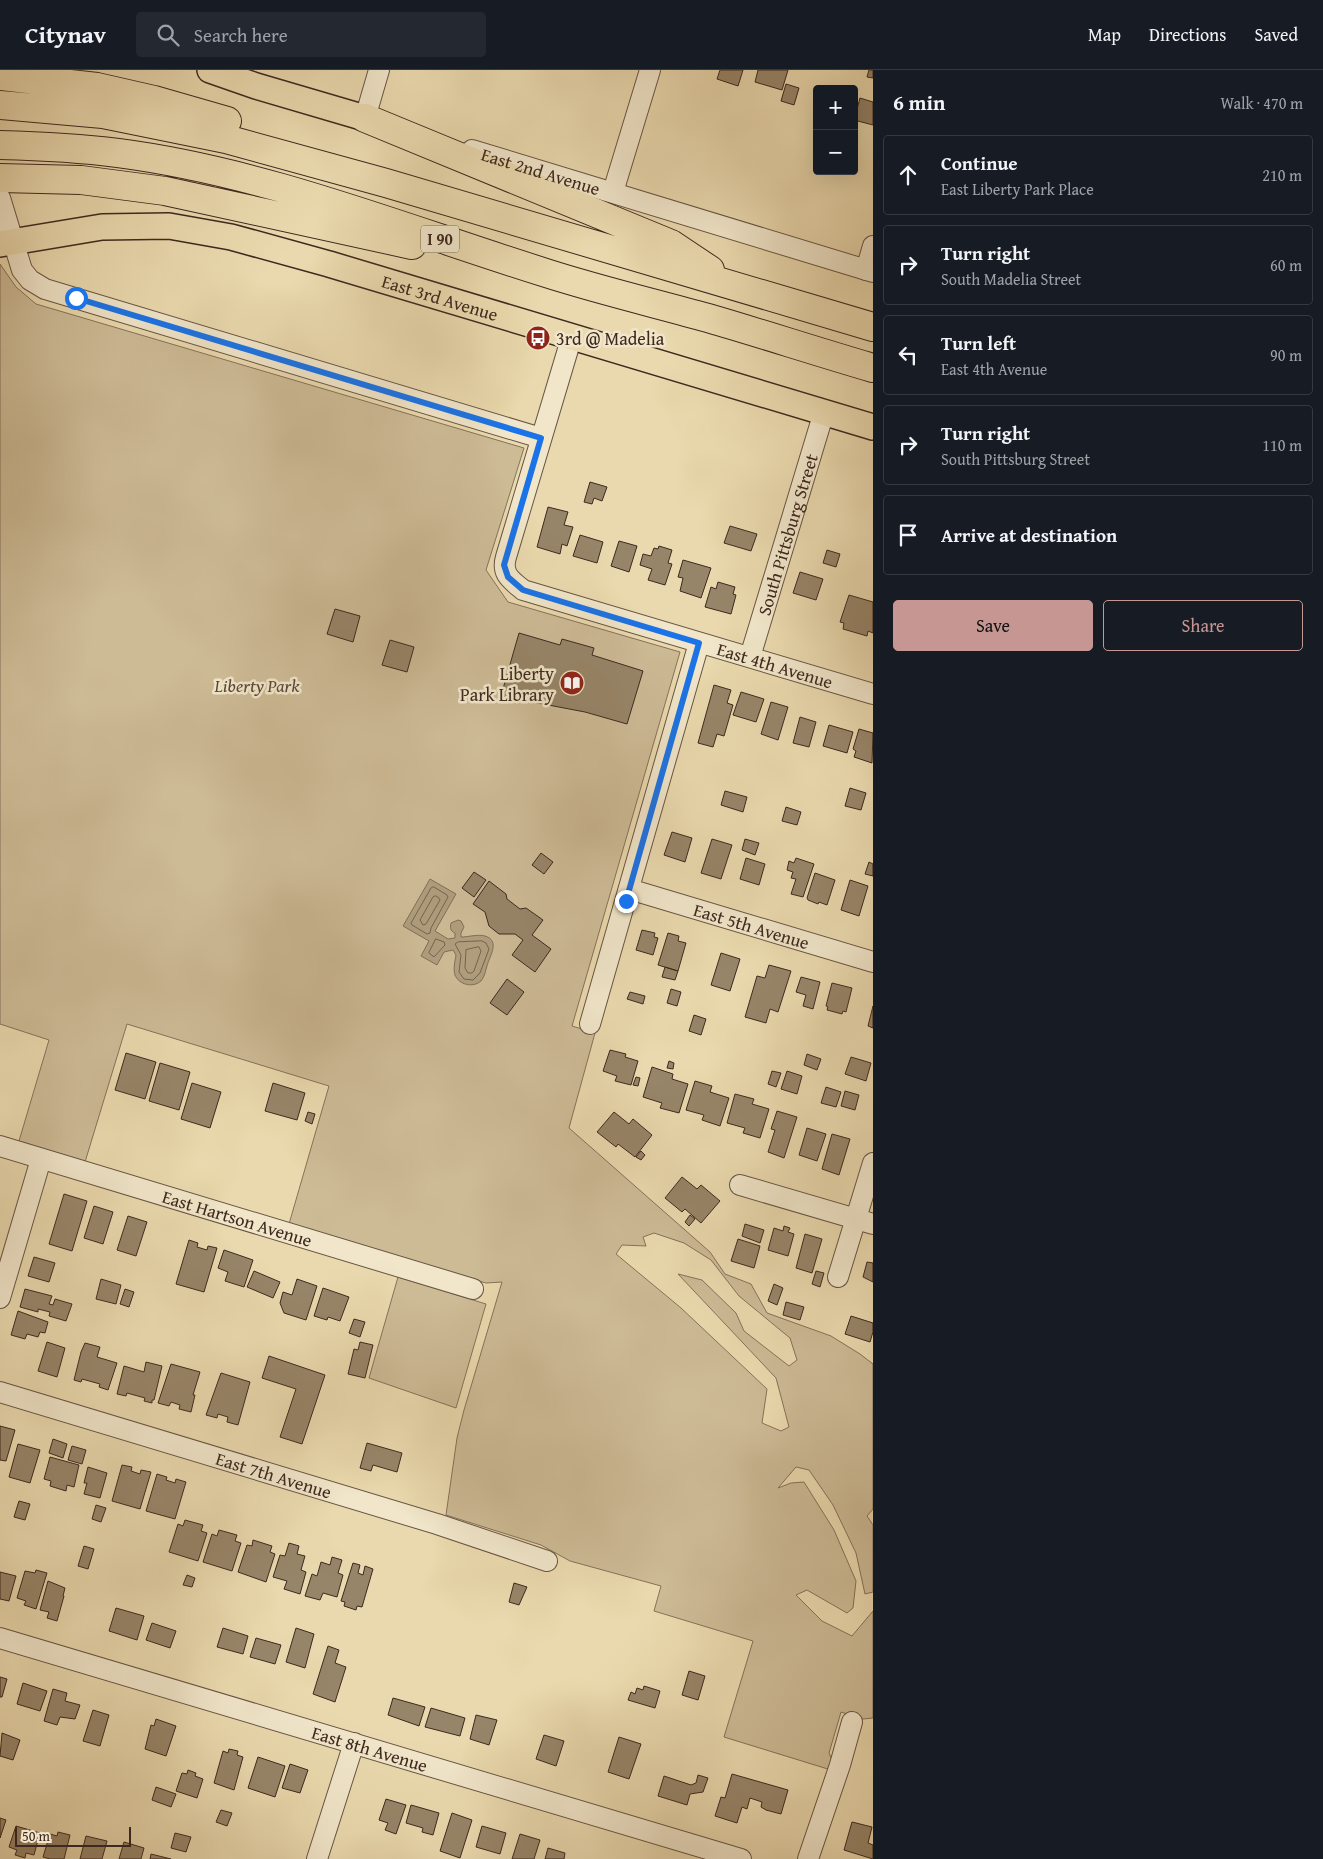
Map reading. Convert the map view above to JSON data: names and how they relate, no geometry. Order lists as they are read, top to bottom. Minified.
{"streets":{"highway":["I 90"],"main road":["East 2nd Avenue","East 3rd Avenue"],"street":["South Pittsburg Street","East 4th Avenue","East 5th Avenue","East Hartson Avenue","East 7th Avenue","East 8th Avenue"]},"crossings":[["East 3rd Avenue","South Pittsburg Street"],["South Pittsburg Street","East 4th Avenue"]],"parks":["Liberty Park"],"places":{"bus stop":["3rd @ Madelia"],"library":["Liberty Park Library"]},"scale_bar":"50 m","page":{"header":"Citynav","search":"Search here","nav":["Map","Directions","Saved"],"heading":["6 min","Walk · 470 m"],"map_buttons":["+","−"],"list":[["Continue","East Liberty Park Place","210 m"],["Turn right","South Madelia Street","60 m"],["Turn left","East 4th Avenue","90 m"],["Turn right","South Pittsburg Street","110 m"],"Arrive at destination"],"buttons":["Save","Share"],"scale":"50 m"}}
